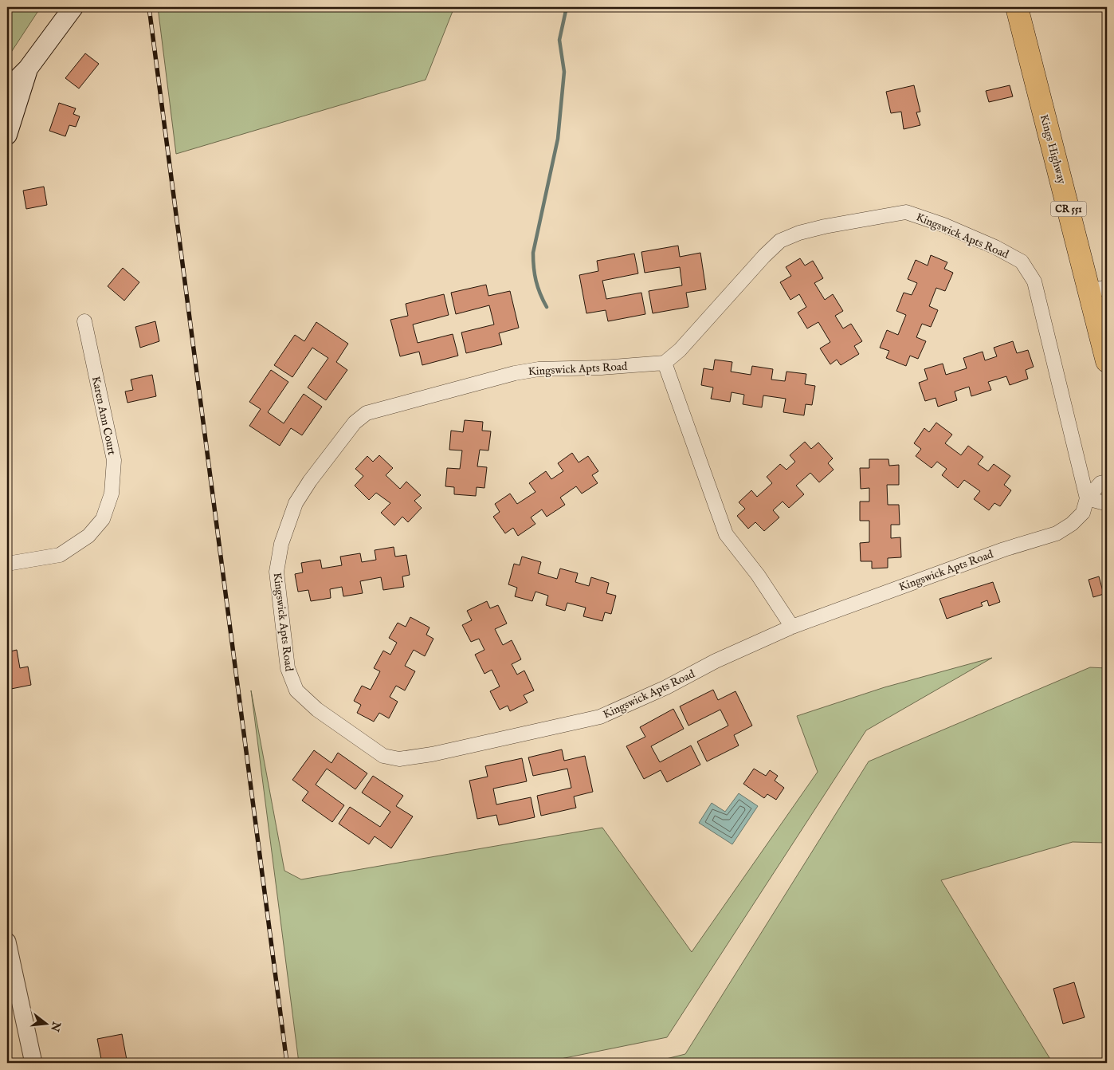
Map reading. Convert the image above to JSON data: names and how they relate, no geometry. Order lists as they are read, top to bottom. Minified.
{"streets":{"main road":["Kings Highway","CR 551"],"street":["Kingswick Apts Road","Karen Ann Court"]},"north":"right"}
